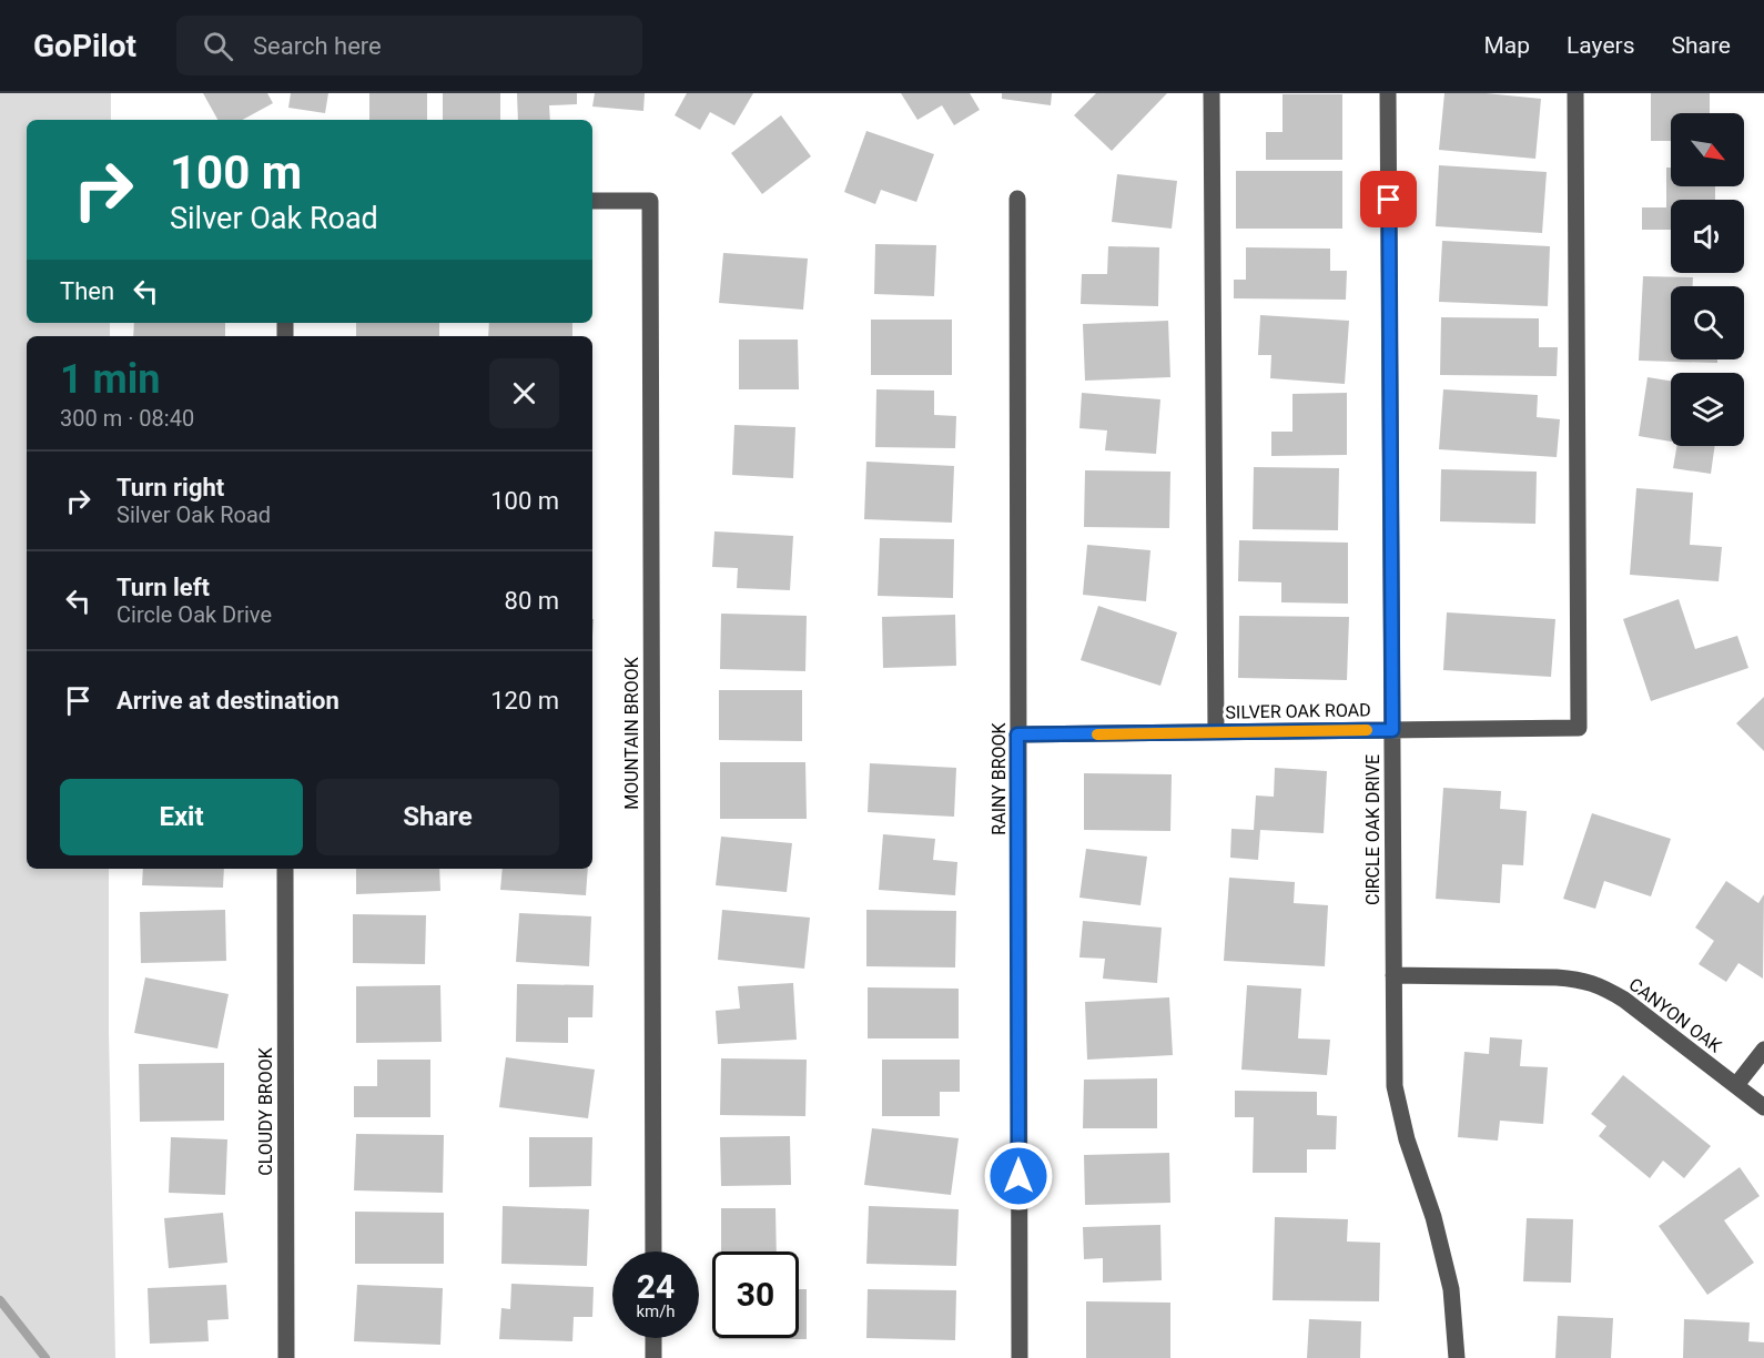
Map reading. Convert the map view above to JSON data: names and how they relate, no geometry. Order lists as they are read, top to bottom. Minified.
{"streets":{"street":["SILVER OAK ROAD","MOUNTAIN BROOK","RAINY BROOK","CIRCLE OAK DRIVE","CANYON OAK","CLOUDY BROOK"]},"crossings":[["SILVER OAK ROAD","RAINY BROOK"],["SILVER OAK ROAD","CIRCLE OAK DRIVE"],["CIRCLE OAK DRIVE","CANYON OAK"]],"north":"bottom right","page":{"header":"GoPilot","search":"Search here","nav":["Map","Layers","Share"],"turn":["100 m","Silver Oak Road"],"then":"Then","heading":["1 min","300 m · 08:40"],"list":[{"name":"Turn right","note":"Silver Oak Road","value":"100 m"},{"name":"Turn left","note":"Circle Oak Drive","value":"80 m"},{"name":"Arrive at destination","value":"120 m"}],"buttons":["Exit","Share"],"speed":"24 km/h","limit":"30"}}
